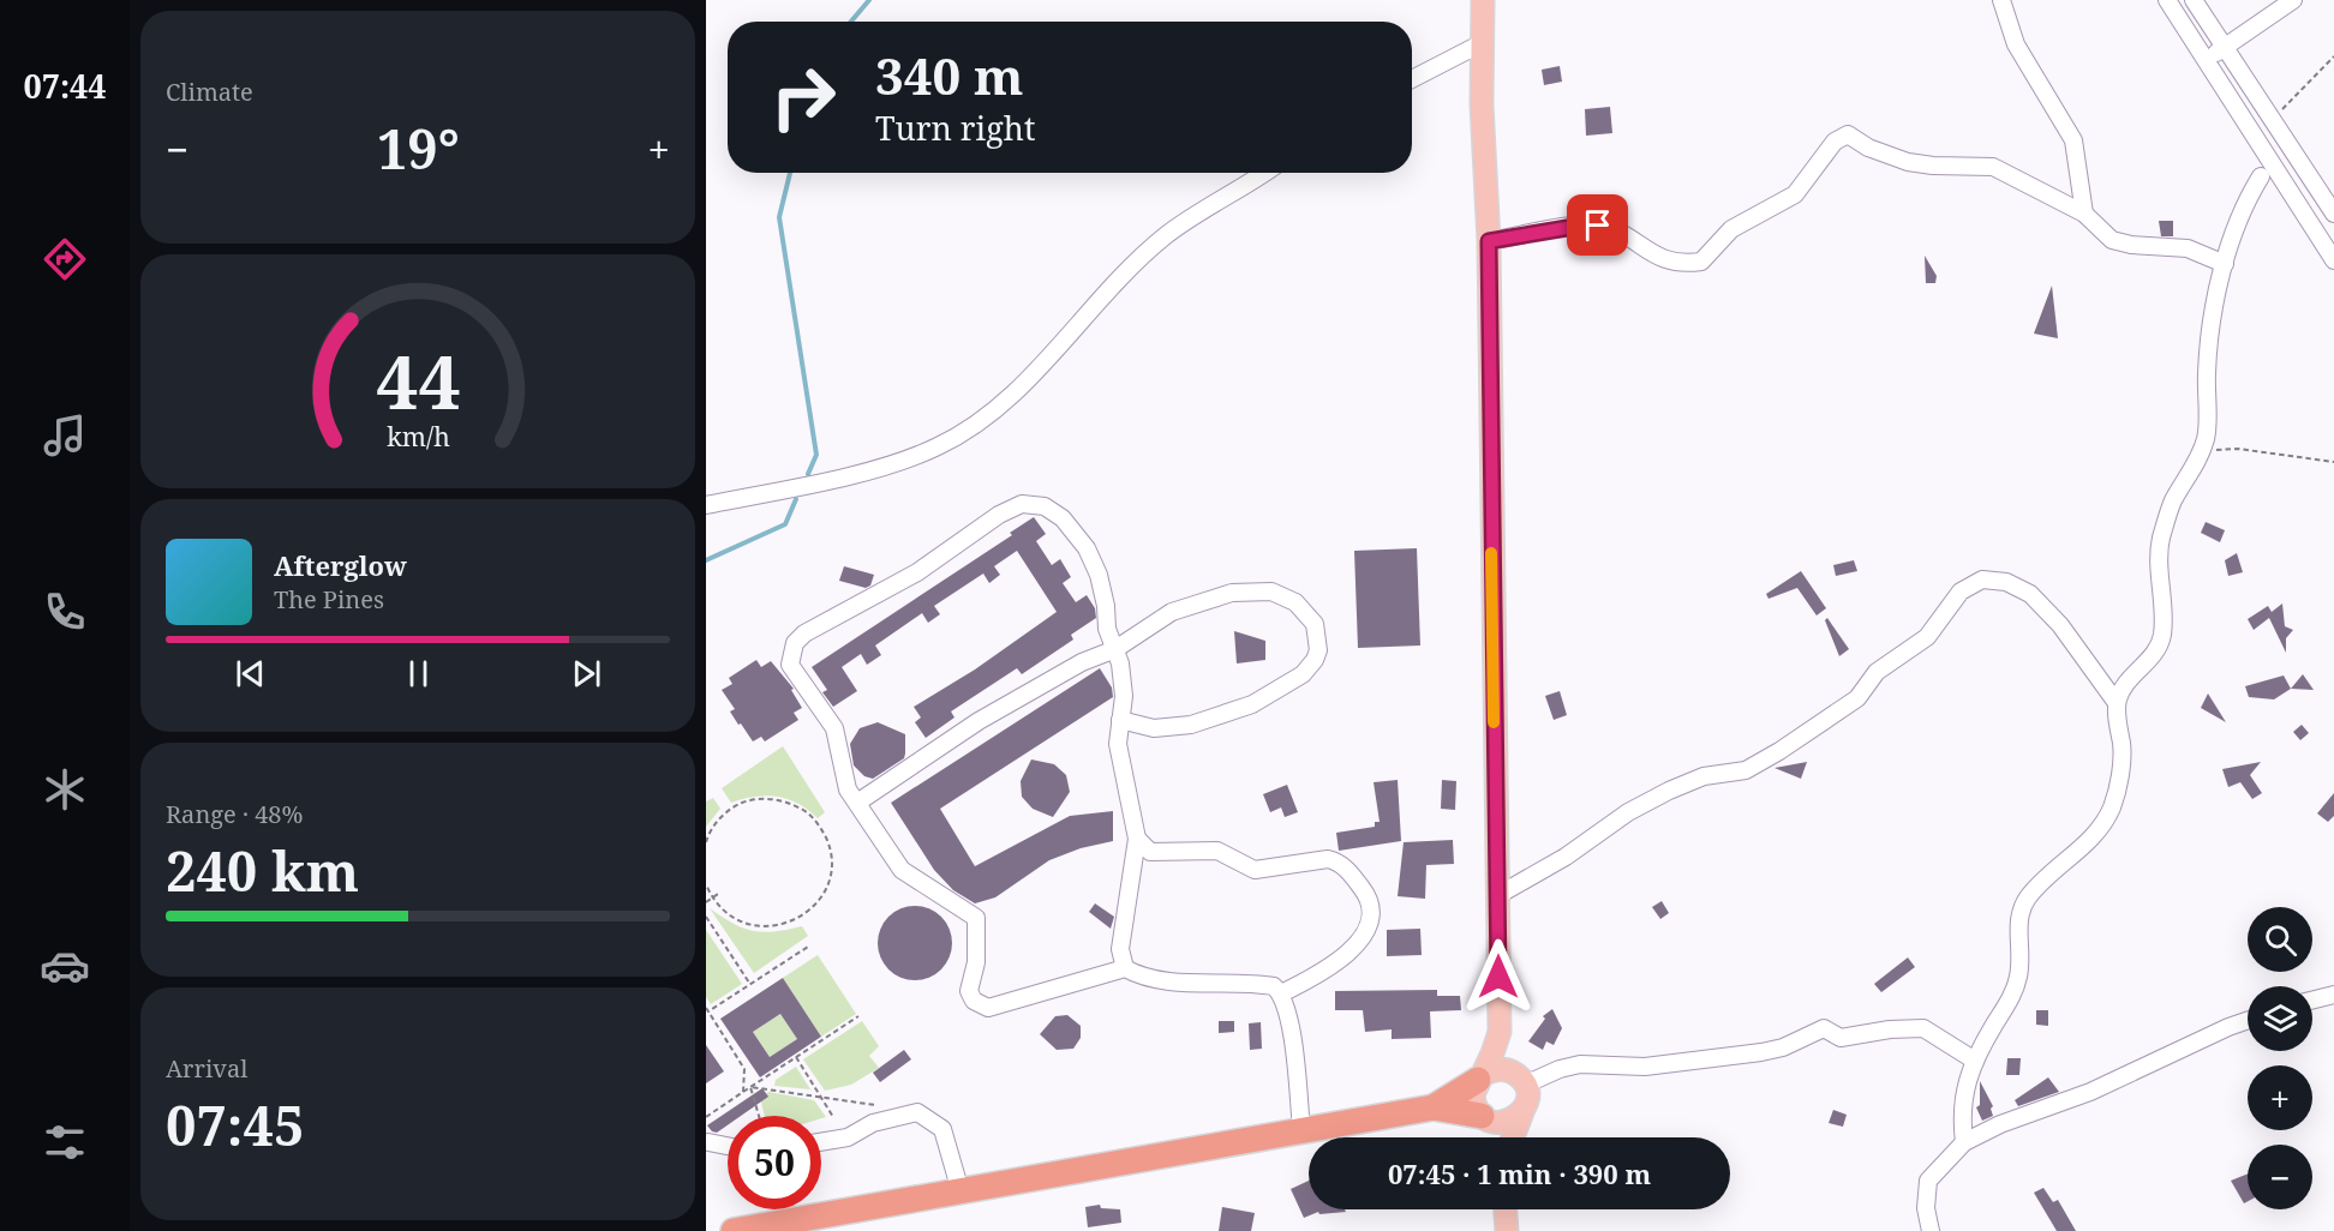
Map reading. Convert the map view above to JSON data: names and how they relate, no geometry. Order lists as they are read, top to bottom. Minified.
{"page":{"tabs":"07:44","tile":["Climate",["Range · 48%","240 km"],["Arrival","07:45"]],"turn":["340 m","Turn right"],"heat":["−","19°","+"],"song":["Afterglow","The Pines"],"map_buttons":["+","−"],"limit":"50","trip":"07:45 · 1 min · 390 m","gauge":["44","km/h"]}}
